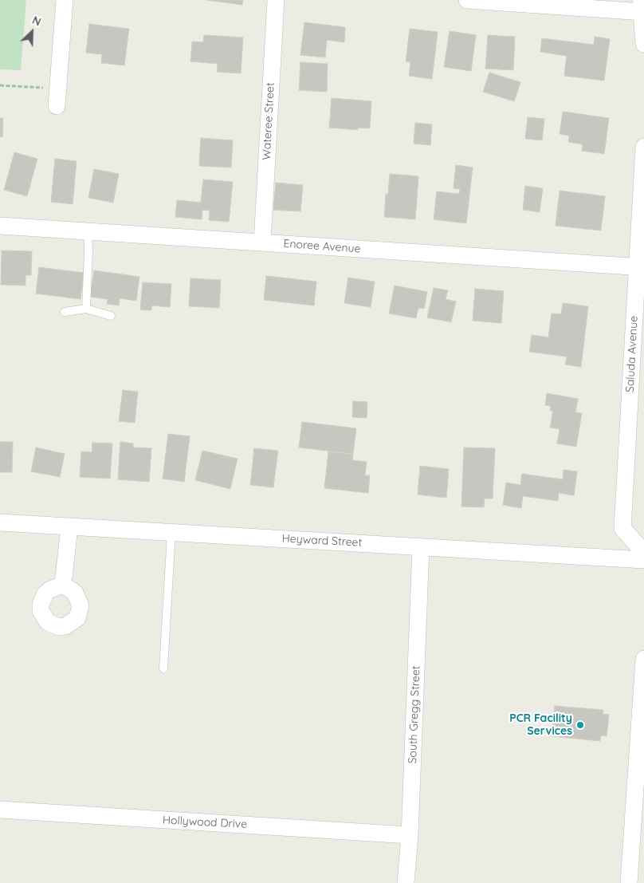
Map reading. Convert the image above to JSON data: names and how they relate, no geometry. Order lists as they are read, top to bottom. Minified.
{"streets":{"street":["Wateree Street","Enoree Avenue","Saluda Avenue","Heyward Street","South Gregg Street","Hollywood Drive"]},"crossings":[["Wateree Street","Enoree Avenue"],["Enoree Avenue","Saluda Avenue"],["Heyward Street","South Gregg Street"],["South Gregg Street","Hollywood Drive"]],"places":["PCR Facility Services"],"north":"top right"}
